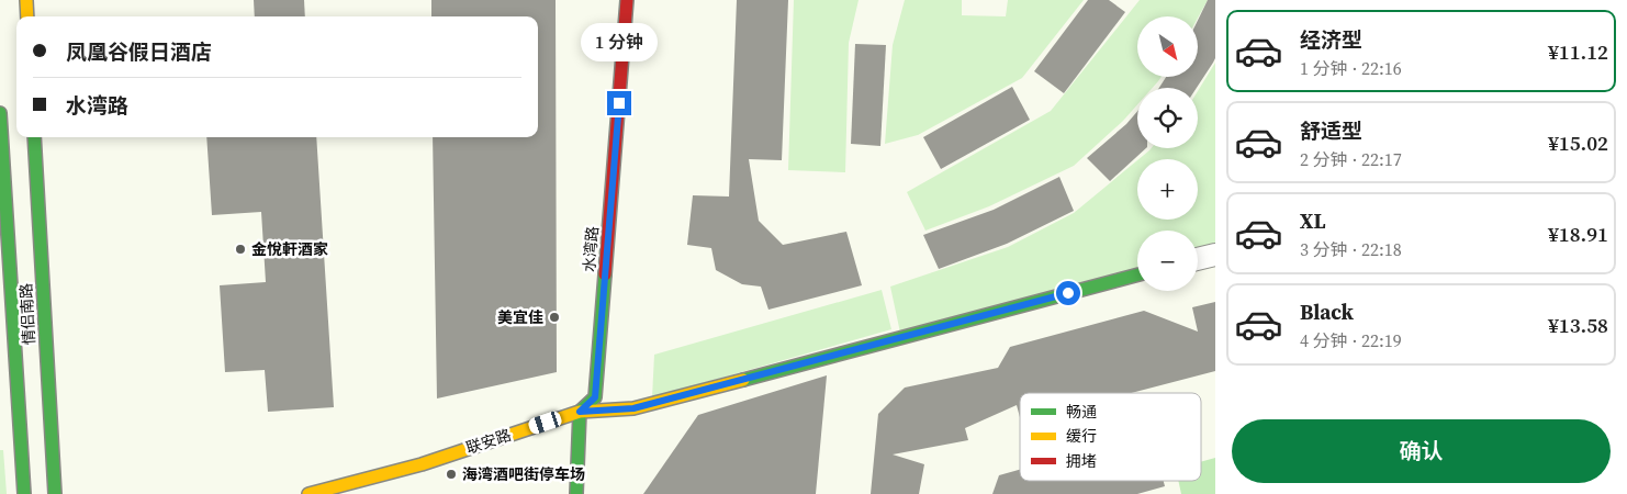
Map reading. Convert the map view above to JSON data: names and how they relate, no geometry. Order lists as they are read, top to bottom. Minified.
{"streets":{"main road":["水湾路","情侣南路","联安路"]},"crossings":[["水湾路","联安路"]],"places":["金悅軒酒家","美宜佳","海湾酒吧街停车场"],"legend":["畅通","缓行","拥堵"],"north":"bottom right","page":{"list":[{"name":"经济型","note":"1 分钟 · 22:16","value":"¥11.12"},{"name":"舒适型","note":"2 分钟 · 22:17","value":"¥15.02"},{"name":"XL","note":"3 分钟 · 22:18","value":"¥18.91"},{"name":"Black","note":"4 分钟 · 22:19","value":"¥13.58"}],"map_buttons":["+","−"],"banner":["凤凰谷假日酒店","水湾路"],"bubble":"1 分钟","buttons":"确认"}}
